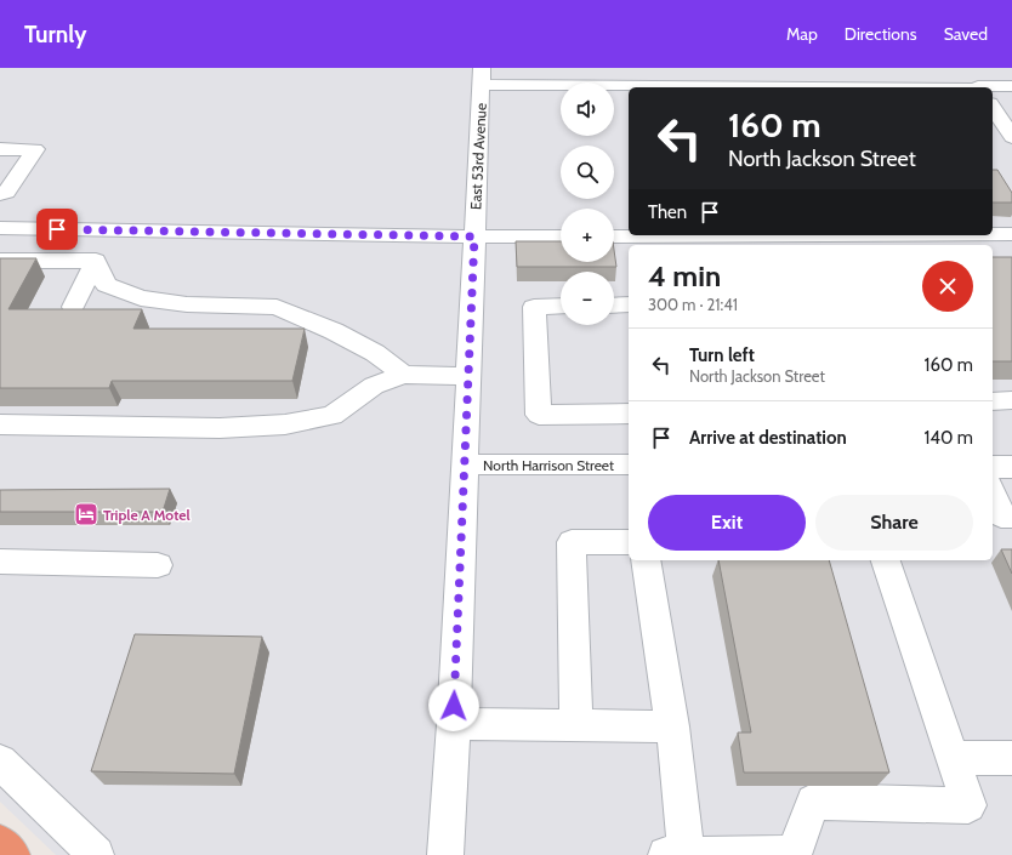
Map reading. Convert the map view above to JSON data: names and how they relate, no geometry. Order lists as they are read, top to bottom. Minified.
{"streets":{"street":["East 53rd Avenue","North Harrison Street"]},"crossings":[["East 53rd Avenue","North Harrison Street"]],"places":{"hotel":["Triple A Motel"]},"page":{"header":"Turnly","nav":["Map","Directions","Saved"],"map_buttons":["+","−"],"turn":["160 m","North Jackson Street"],"then":"Then","heading":["4 min","300 m · 21:41"],"list":[{"name":"Turn left","note":"North Jackson Street","value":"160 m"},{"name":"Arrive at destination","value":"140 m"}],"buttons":["Exit","Share"]}}
